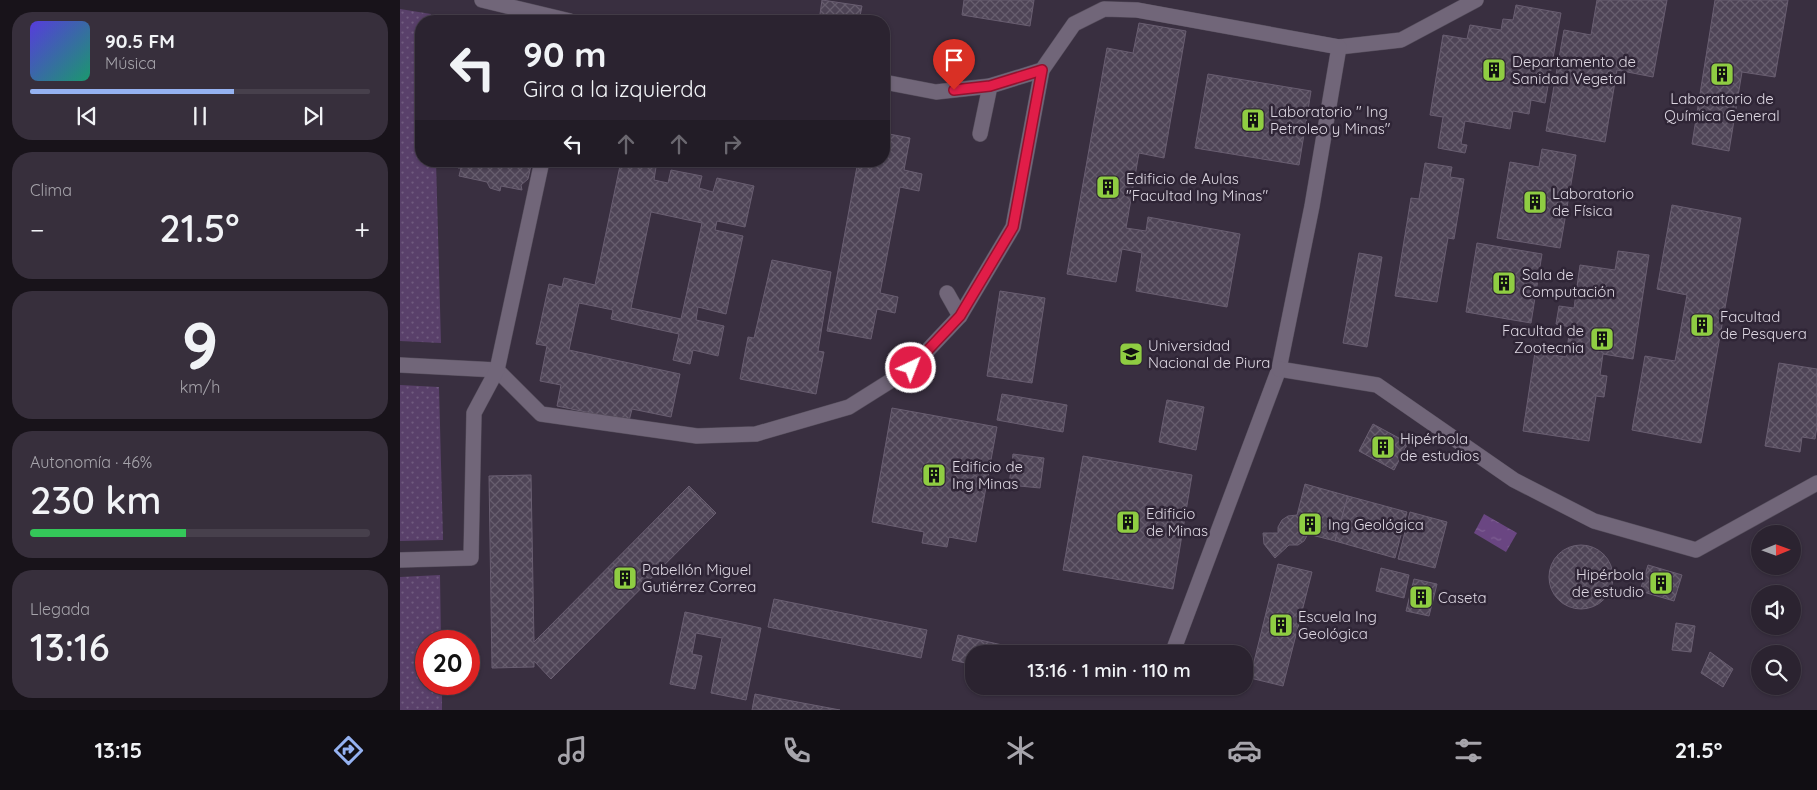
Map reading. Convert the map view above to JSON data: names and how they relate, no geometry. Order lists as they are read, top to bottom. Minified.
{"places":{"building":["Departamento de Sanidad Vegetal","Laboratorio de Química General","Laboratorio \" Ing Petroleo y Minas\"","Edificio de Aulas \"Facultad Ing Minas\"","Laboratorio de Física","Sala de Computación","Facultad de Pesquera","Facultad de Zootecnia","Hipérbola de estudios","Edificio de Ing Minas","Edificio de Minas","Ing Geológica","Pabellón Miguel Gutiérrez Correa","Hipérbola de estudio","Caseta","Escuela Ing Geológica"],"school or university":["Universidad Nacional de Piura"]},"north":"right","page":{"turn":["90 m","Gira a la izquierda"],"song":["90.5 FM","Música"],"tile":["Clima",["9","km/h"],["Autonomía · 46%","230 km"],["Llegada","13:16"]],"heat":["−","21.5°","+"],"limit":"20","trip":"13:16 · 1 min · 110 m","tabs":["13:15","21.5°"]}}
